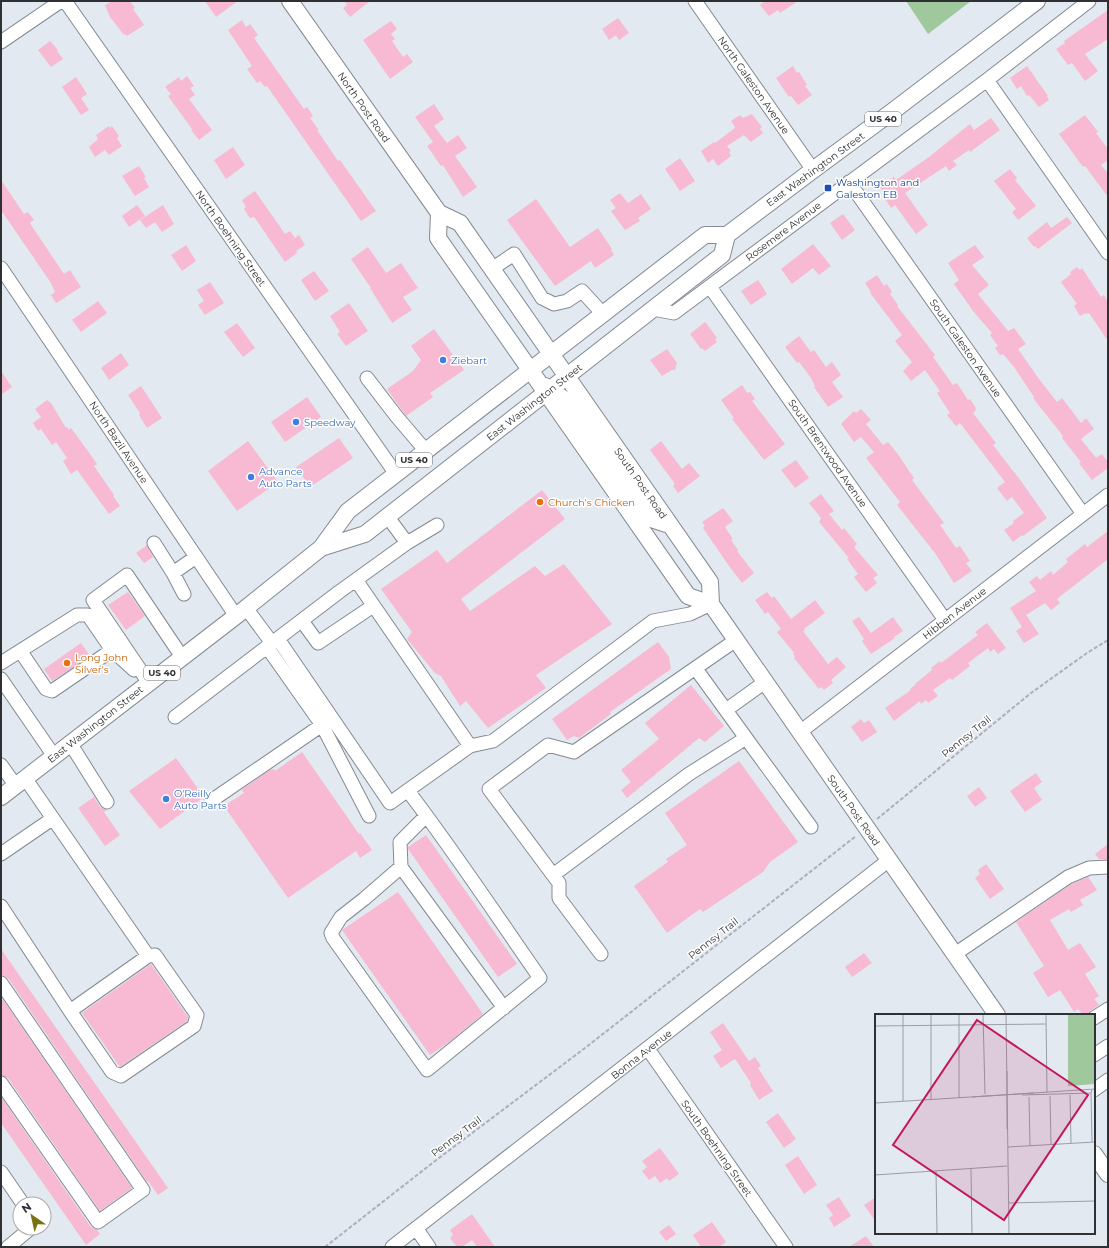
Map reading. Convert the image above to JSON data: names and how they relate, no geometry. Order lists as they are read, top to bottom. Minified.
{"streets":{"main road":["North Post Road","US 40","East Washington Street","South Post Road"],"street":["North Galeston Avenue","Rosemere Avenue","North Boehning Street","South Galeston Avenue","North Bazil Avenue","South Brentwood Avenue","Hibben Avenue","Bonna Avenue","South Boehning Street"],"path":["Pennsy Trail"]},"crossings":[["North Galeston Avenue","East Washington Street"],["North Post Road","East Washington Street"],["North Post Road","South Post Road"],["East Washington Street","Rosemere Avenue"],["East Washington Street","North Boehning Street"],["East Washington Street","North Bazil Avenue"],["East Washington Street","South Post Road"],["Rosemere Avenue","South Galeston Avenue"],["Rosemere Avenue","South Brentwood Avenue"],["South Galeston Avenue","Hibben Avenue"],["South Brentwood Avenue","Hibben Avenue"],["South Post Road","Hibben Avenue"],["South Post Road","Pennsy Trail"],["South Post Road","Bonna Avenue"],["Bonna Avenue","South Boehning Street"]],"places":{"transit":["Washington and Galeston EB"],"other":["Ziebart","Speedway","Advance Auto Parts","Church's Chicken","Long John Silver's","O'Reilly Auto Parts"]},"north":"top left"}
